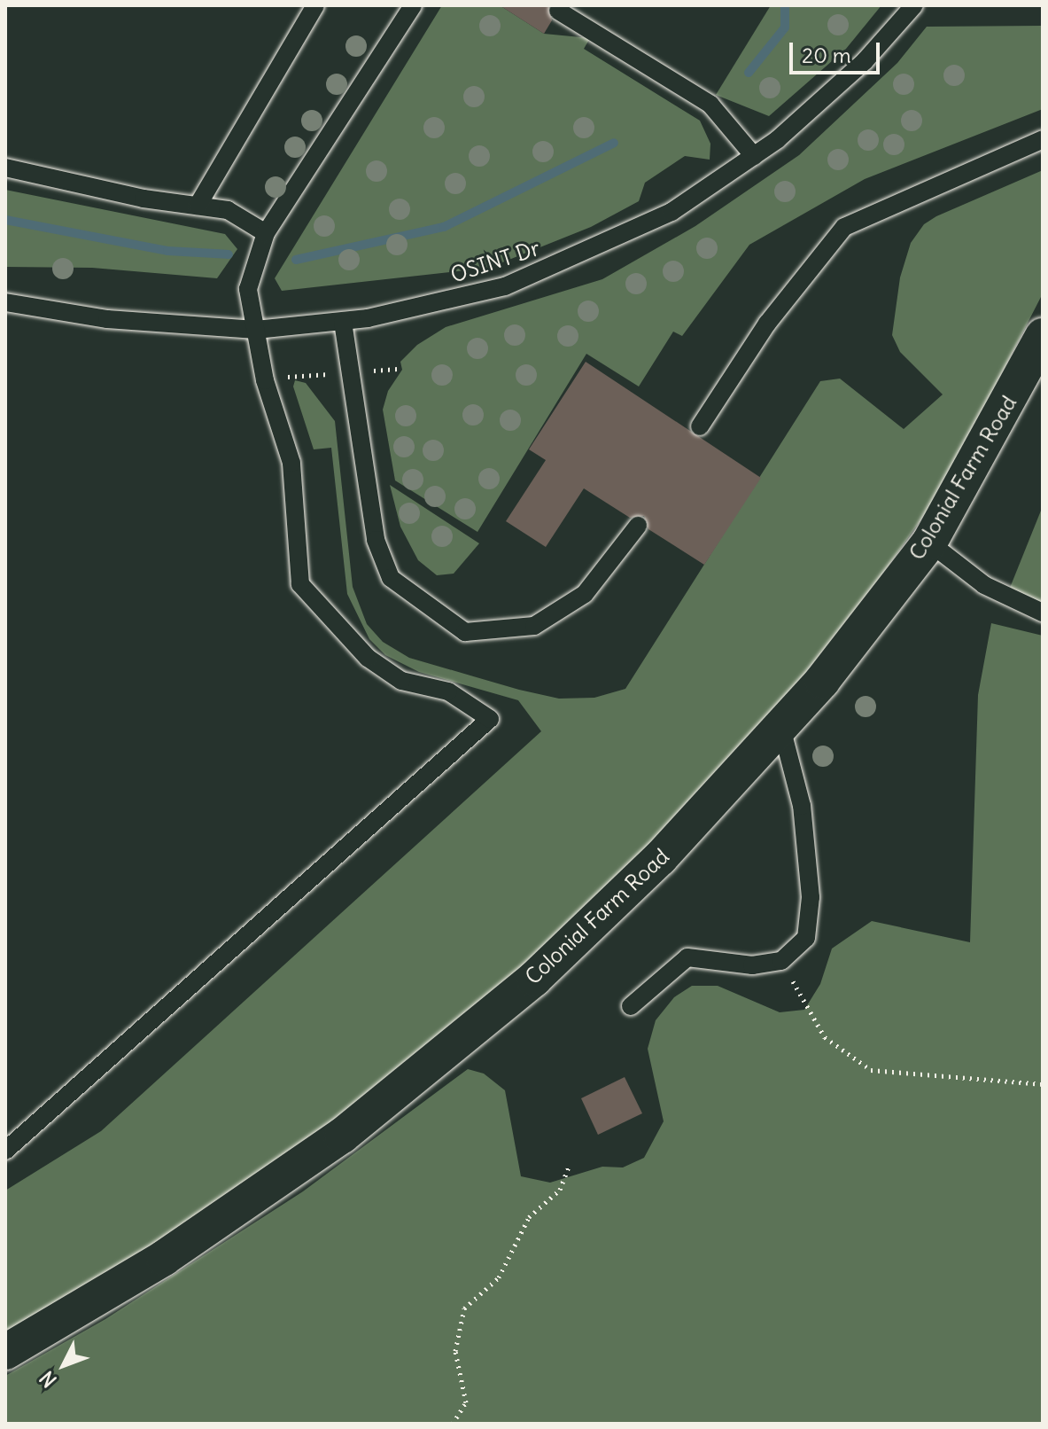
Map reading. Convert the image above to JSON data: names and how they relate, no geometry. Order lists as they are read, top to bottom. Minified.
{"streets":{"street":["Colonial Farm Road"],"lane":["OSINT Dr"]},"scale_bar":"20 m","north":"bottom left"}
